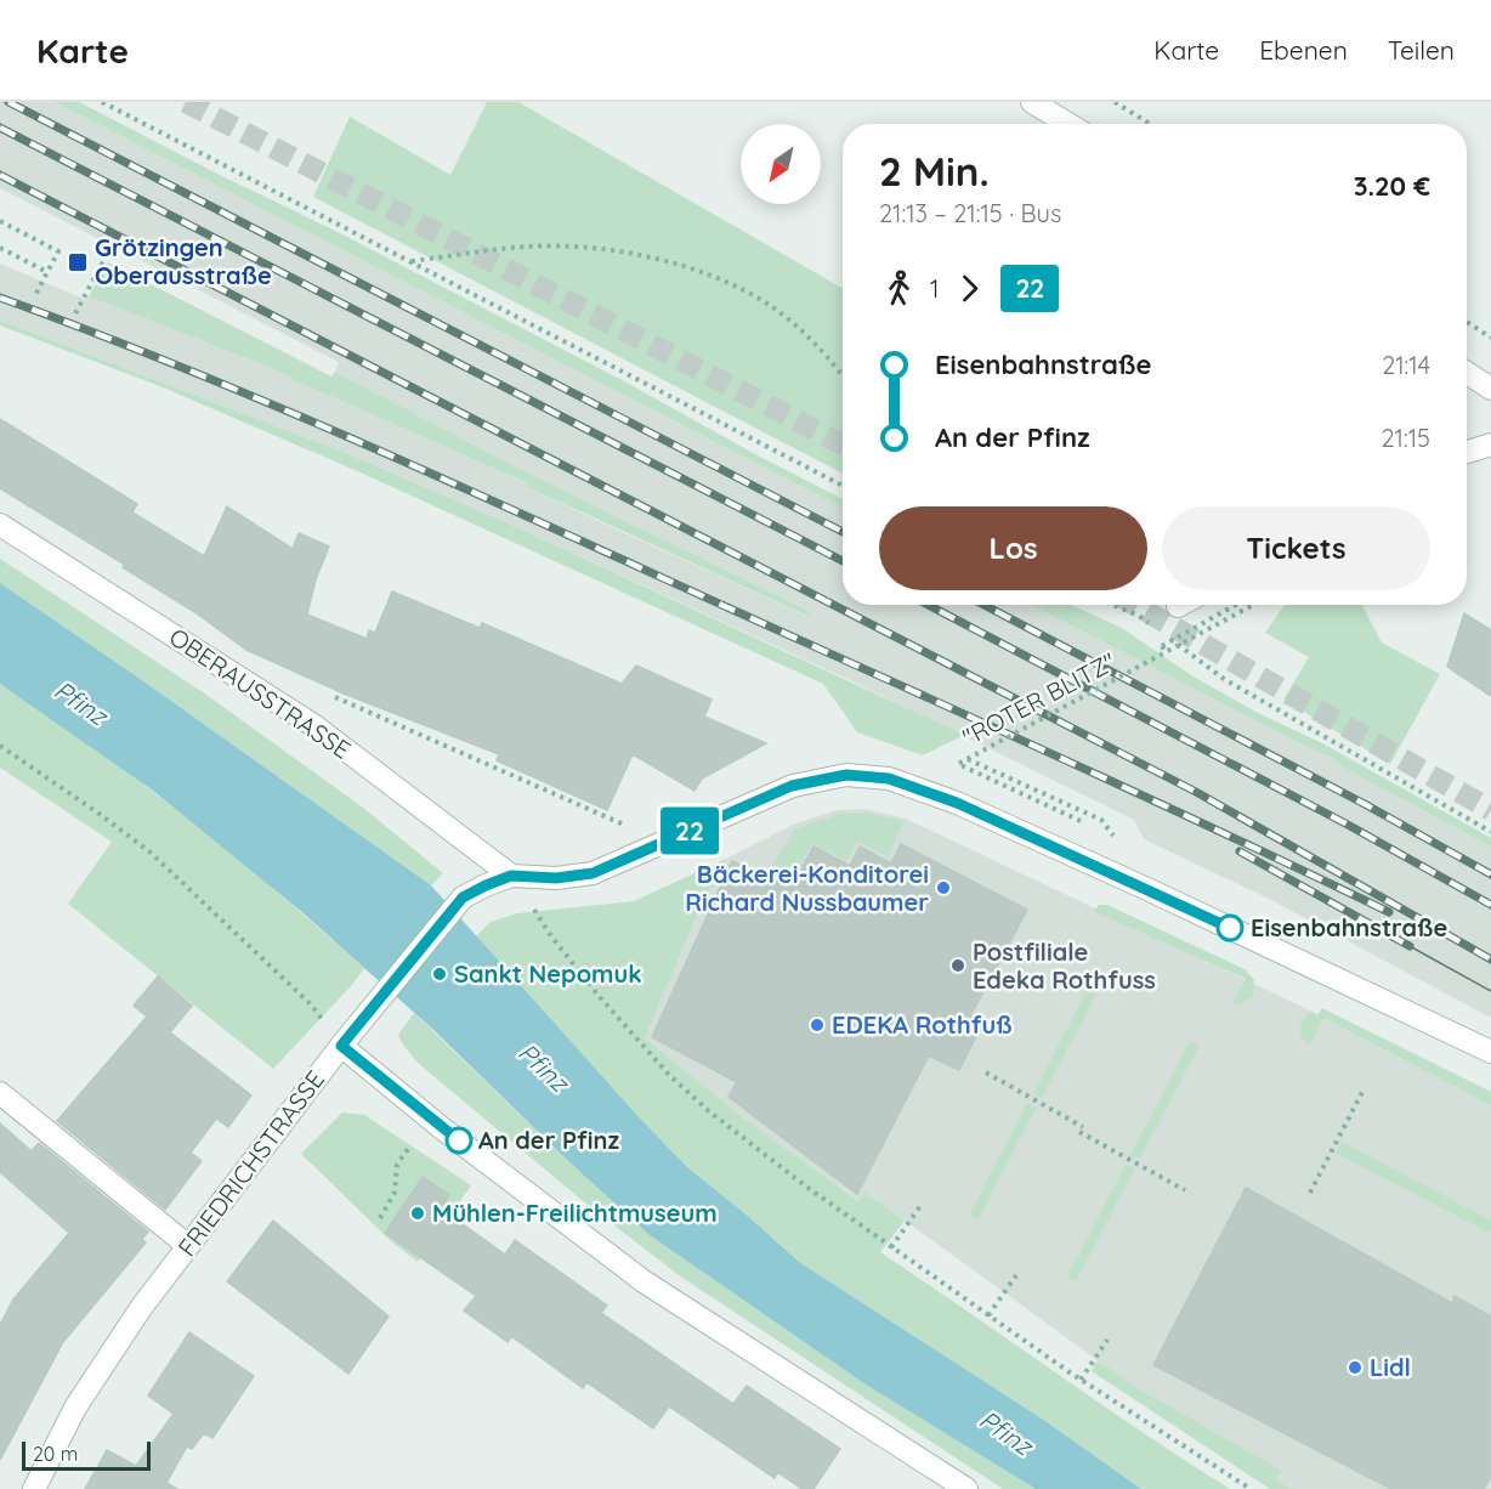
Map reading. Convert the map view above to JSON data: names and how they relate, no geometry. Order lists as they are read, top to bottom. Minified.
{"streets":{"street":["OBERAUSSTRASSE","FRIEDRICHSTRASSE"],"path":["\"ROTER BLITZ\""]},"crossings":[["OBERAUSSTRASSE","FRIEDRICHSTRASSE"]],"water":["Pfinz"],"places":{"transit":["Grötzingen Oberausstraße"],"other":["Bäckerei-Konditorei Richard Nussbaumer","Eisenbahnstraße","Postfiliale Edeka Rothfuss","Sankt Nepomuk","EDEKA Rothfuß","An der Pfinz","Mühlen-Freilichtmuseum","Lidl"]},"lines":["bus line 22"],"scale_bar":"20 m","north":"bottom left","page":{"header":"Karte","nav":["Karte","Ebenen","Teilen"],"on_map":"22","heading":["2 Min.","21:13 – 21:15 · Bus","3.20 €"],"legs":["1","22"],"list":[{"name":"Eisenbahnstraße","value":"21:14"},{"name":"An der Pfinz","value":"21:15"}],"buttons":["Los","Tickets"],"scale":"20 m"}}
